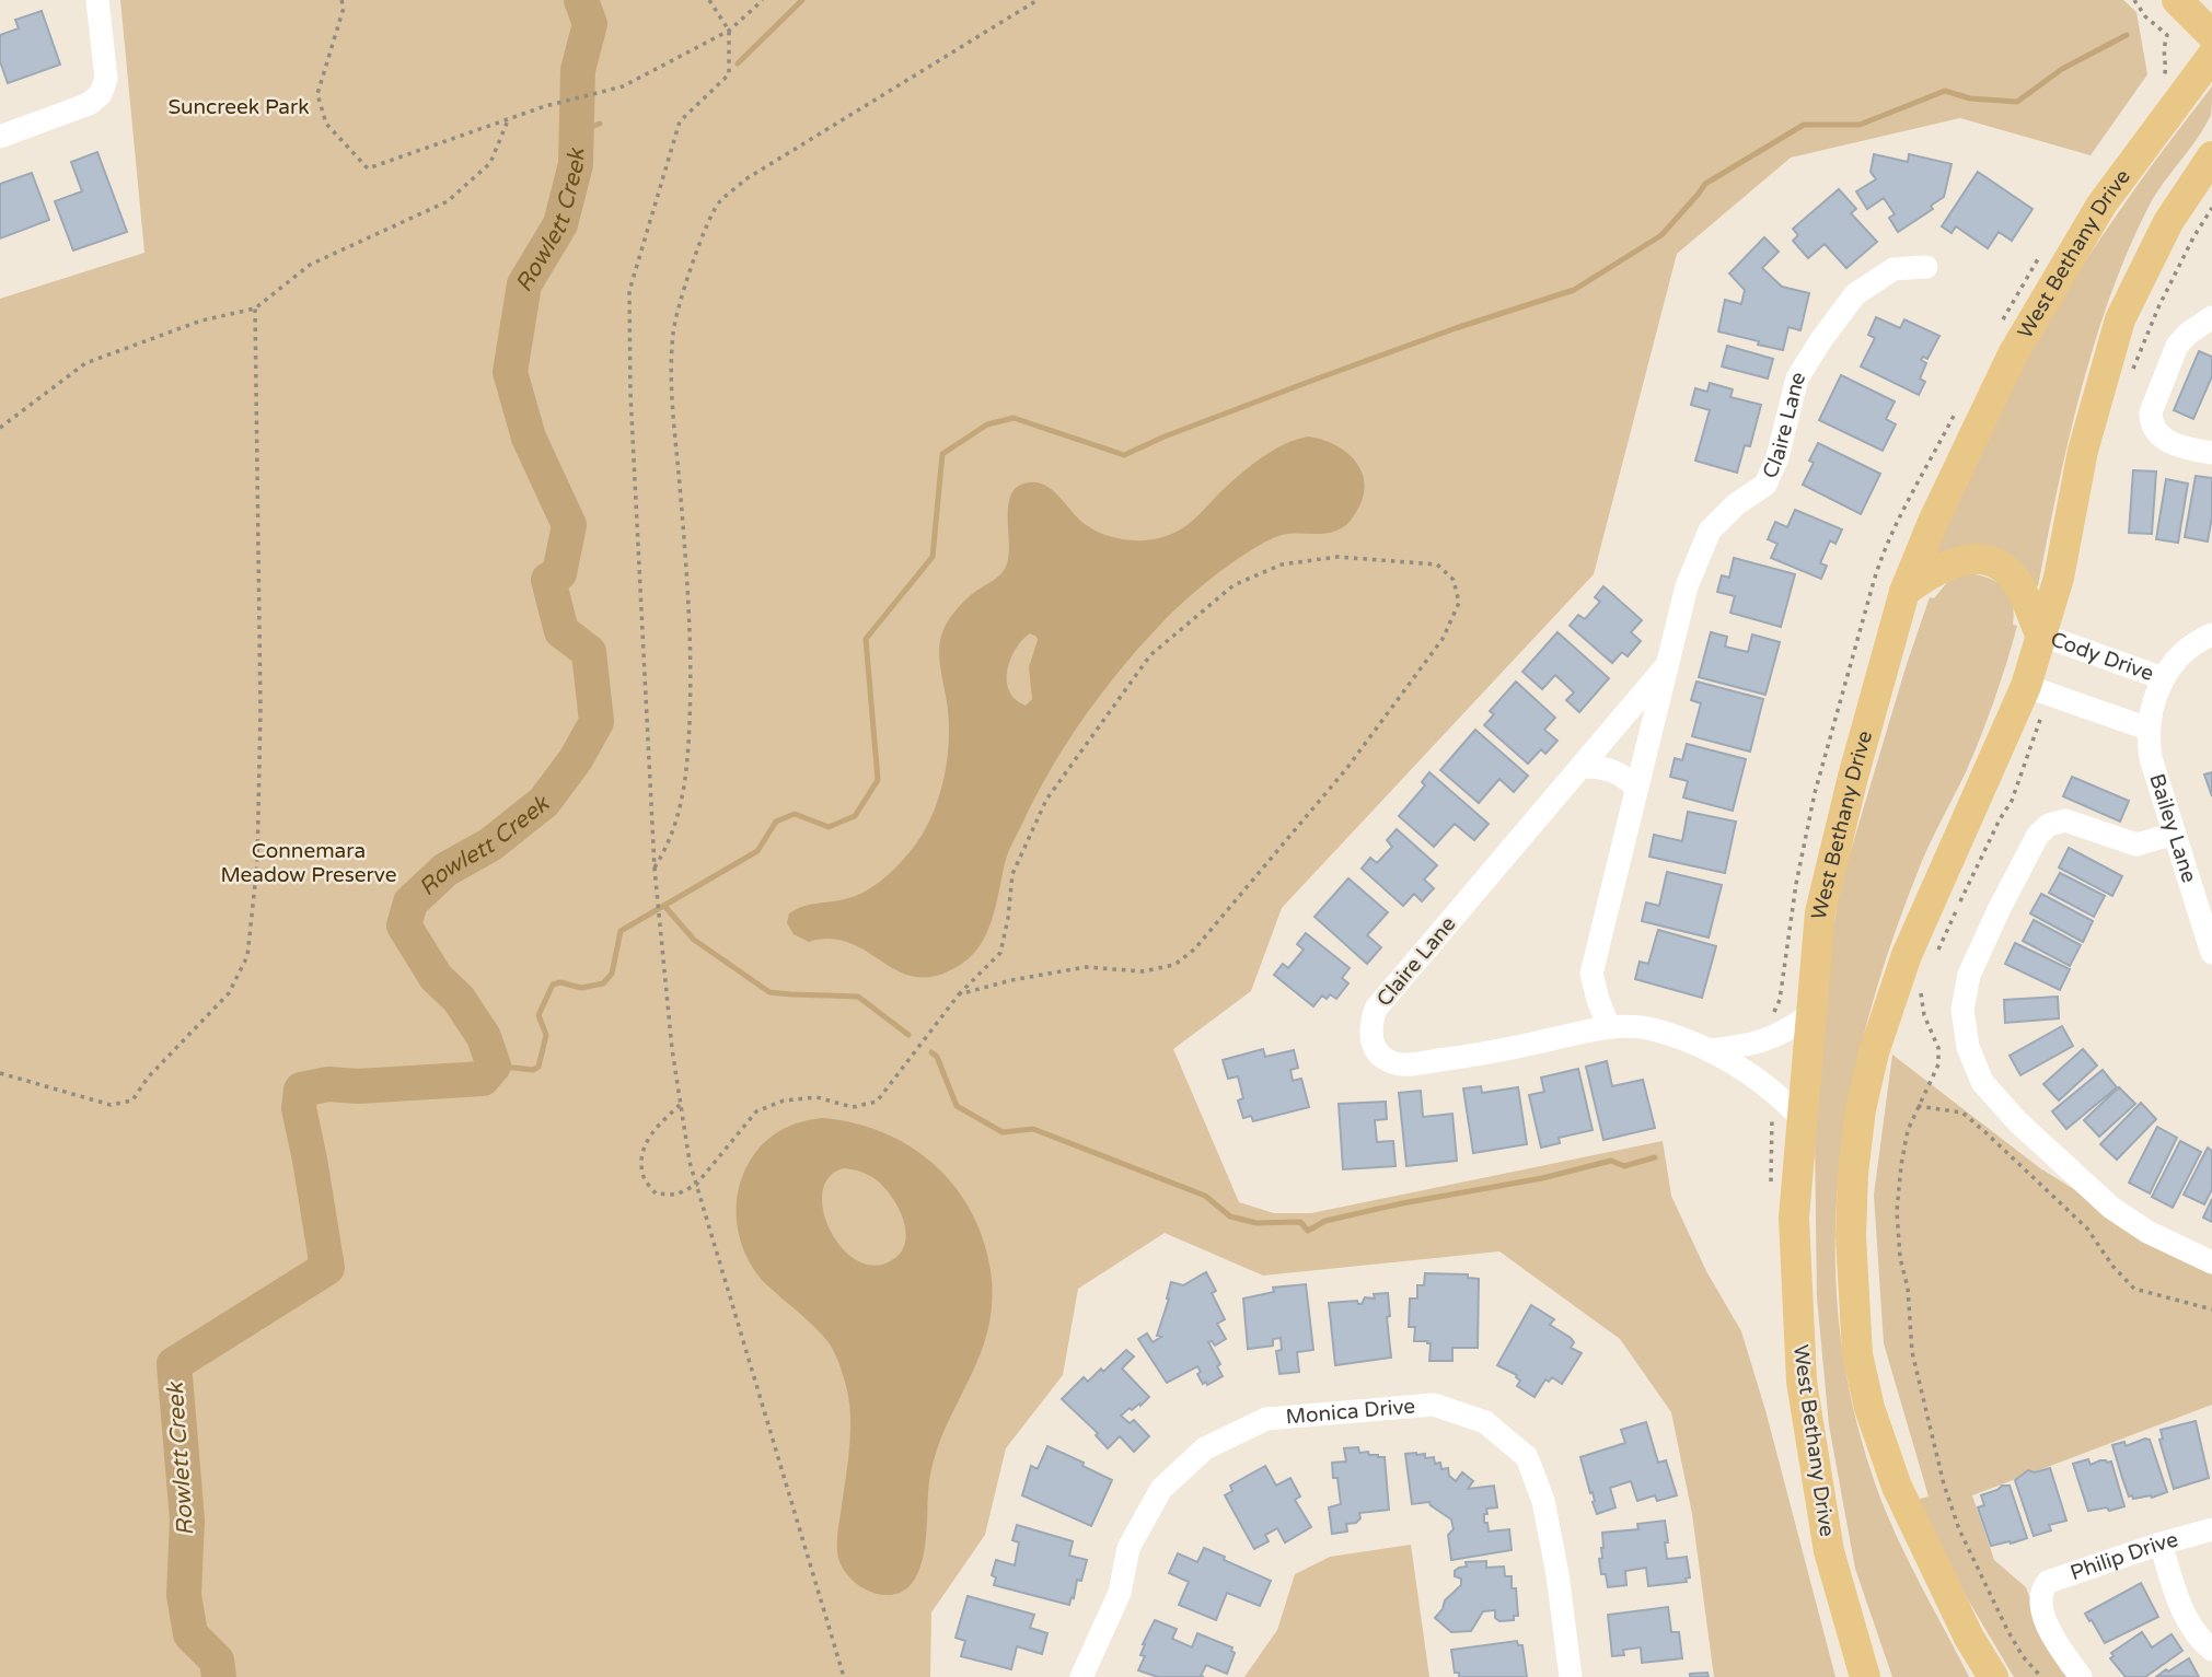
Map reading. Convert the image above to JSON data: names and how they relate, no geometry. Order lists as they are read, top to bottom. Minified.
{"streets":{"main road":["West Bethany Drive"],"street":["Claire Lane","Cody Drive","Bailey Lane","Monica Drive","Philip Drive"]},"crossings":[["West Bethany Drive","Claire Lane"],["Cody Drive","Bailey Lane"]],"water":["Rowlett Creek"],"parks":["Suncreek Park","Connemara Meadow Preserve"]}
